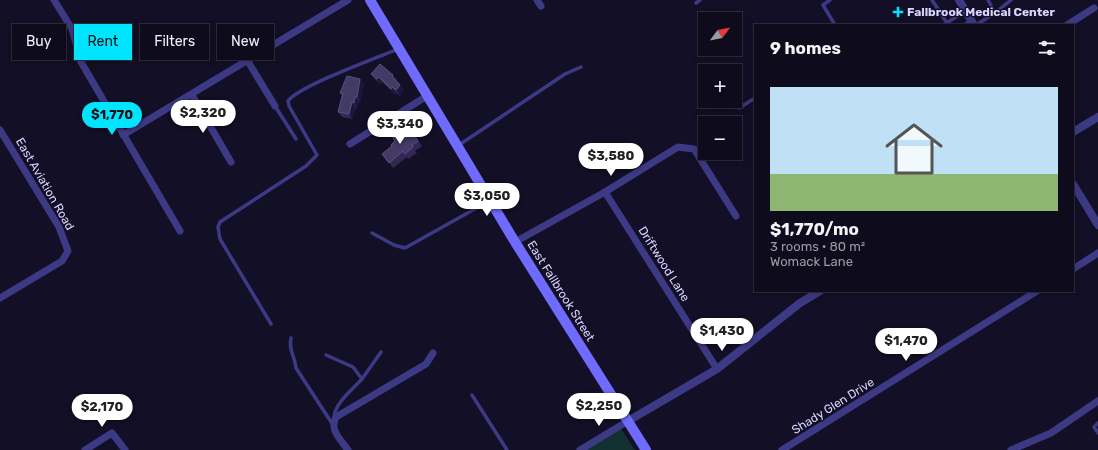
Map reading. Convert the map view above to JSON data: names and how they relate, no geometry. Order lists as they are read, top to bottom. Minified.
{"streets":{"main road":["East Fallbrook Street"],"street":["East Aviation Road","Driftwood Lane","Shady Glen Drive"]},"places":{"health":["Fallbrook Medical Center"]},"north":"top right","page":{"map_buttons":["+","−"],"chip":["Buy","Rent","Filters","New"],"heading":"9 homes","list":[{"name":"$1,770/mo","note":"3 rooms · 80 m² · Womack Lane"}],"price":["$2,320","$1,770","$3,340","$3,580","$3,050","$1,430","$1,470","$2,250","$2,170"]}}
